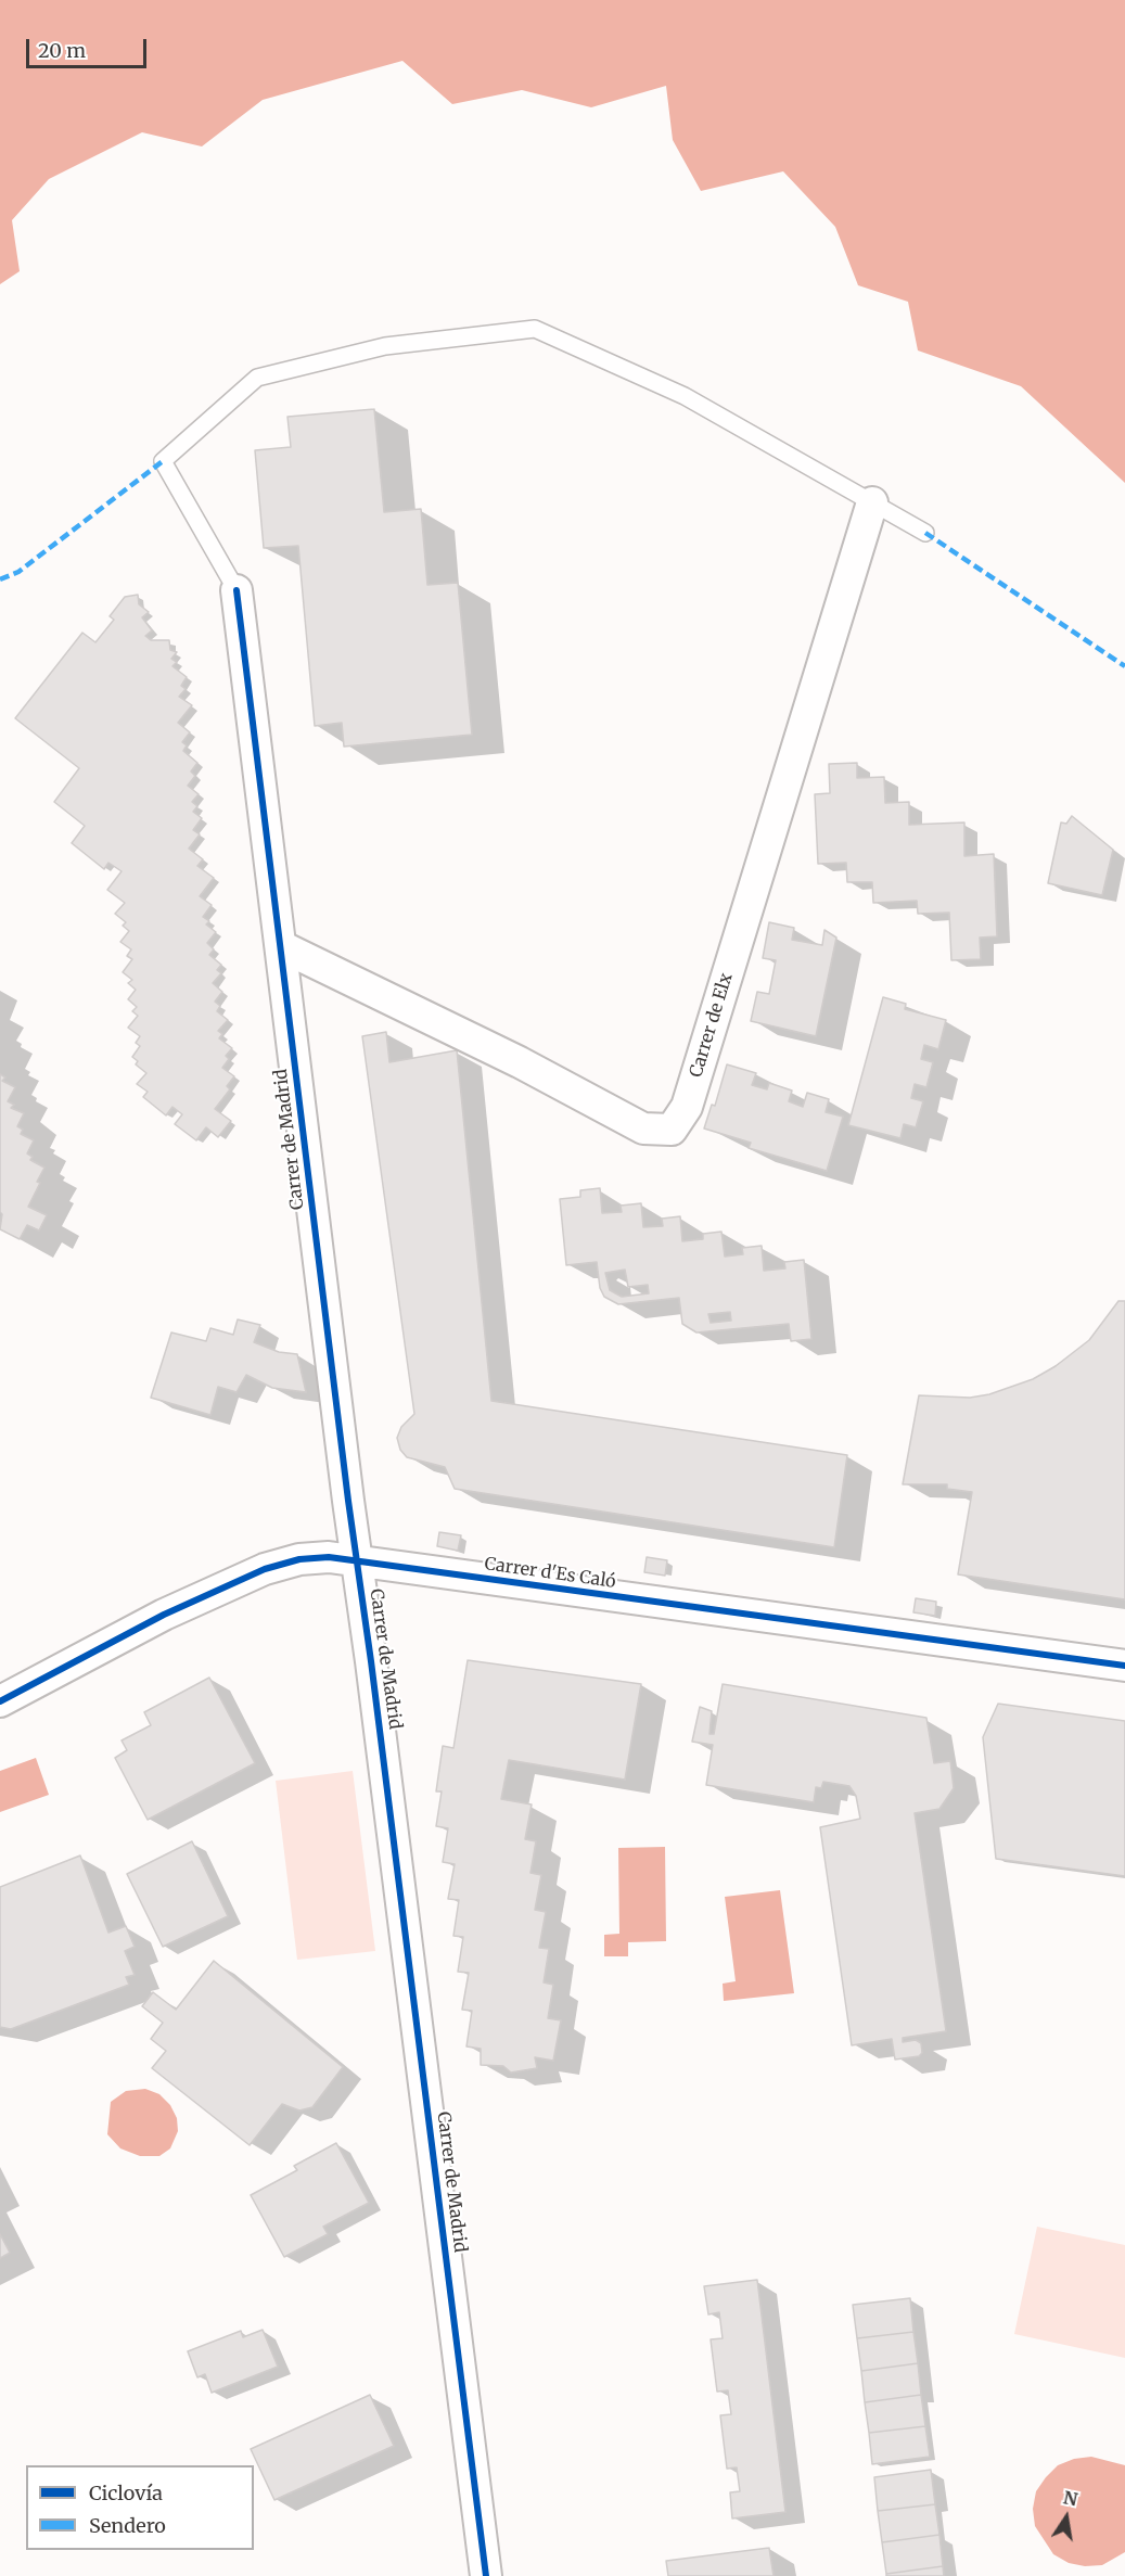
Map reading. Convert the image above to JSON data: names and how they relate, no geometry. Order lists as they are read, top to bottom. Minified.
{"streets":{"street":["Carrer de Elx","Carrer de Madrid","Carrer d'Es Caló"]},"crossings":[["Carrer de Elx","Carrer de Madrid"],["Carrer de Madrid","Carrer d'Es Caló"]],"legend":["Ciclovía","Sendero"],"scale_bar":"20 m","north":"top"}
